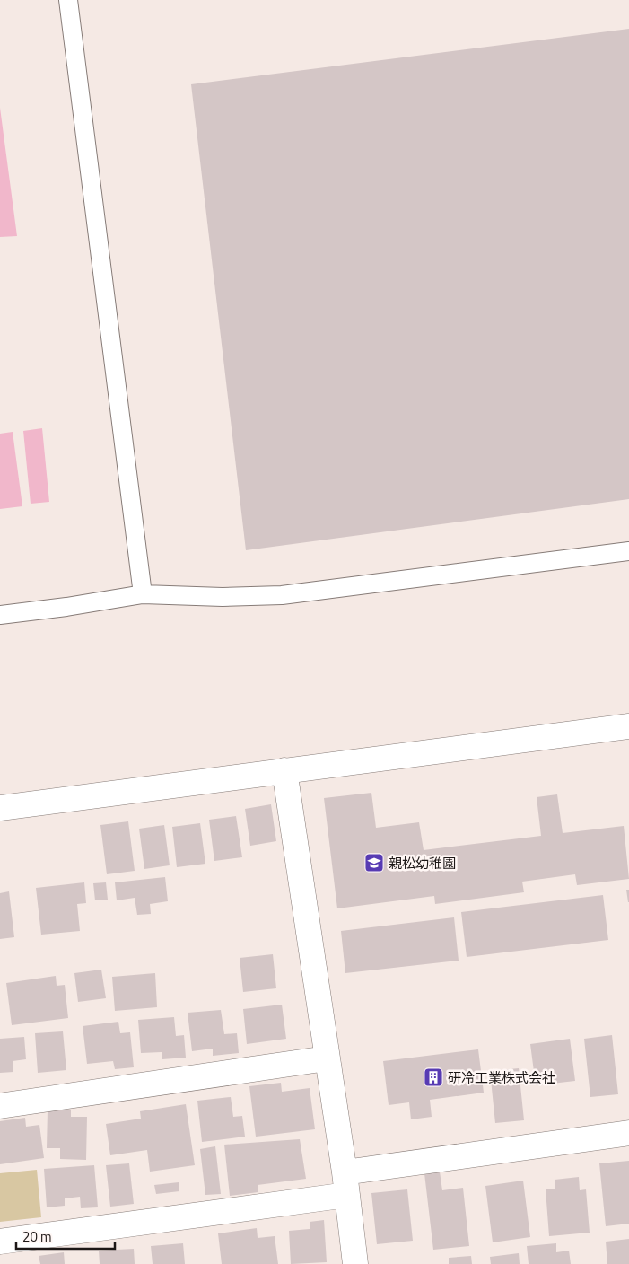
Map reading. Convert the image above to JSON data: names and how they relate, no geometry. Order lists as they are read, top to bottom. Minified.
{"places":{"school or university":["親松幼稚園"],"building":["研冷工業株式会社"]},"scale_bar":"20 m"}
